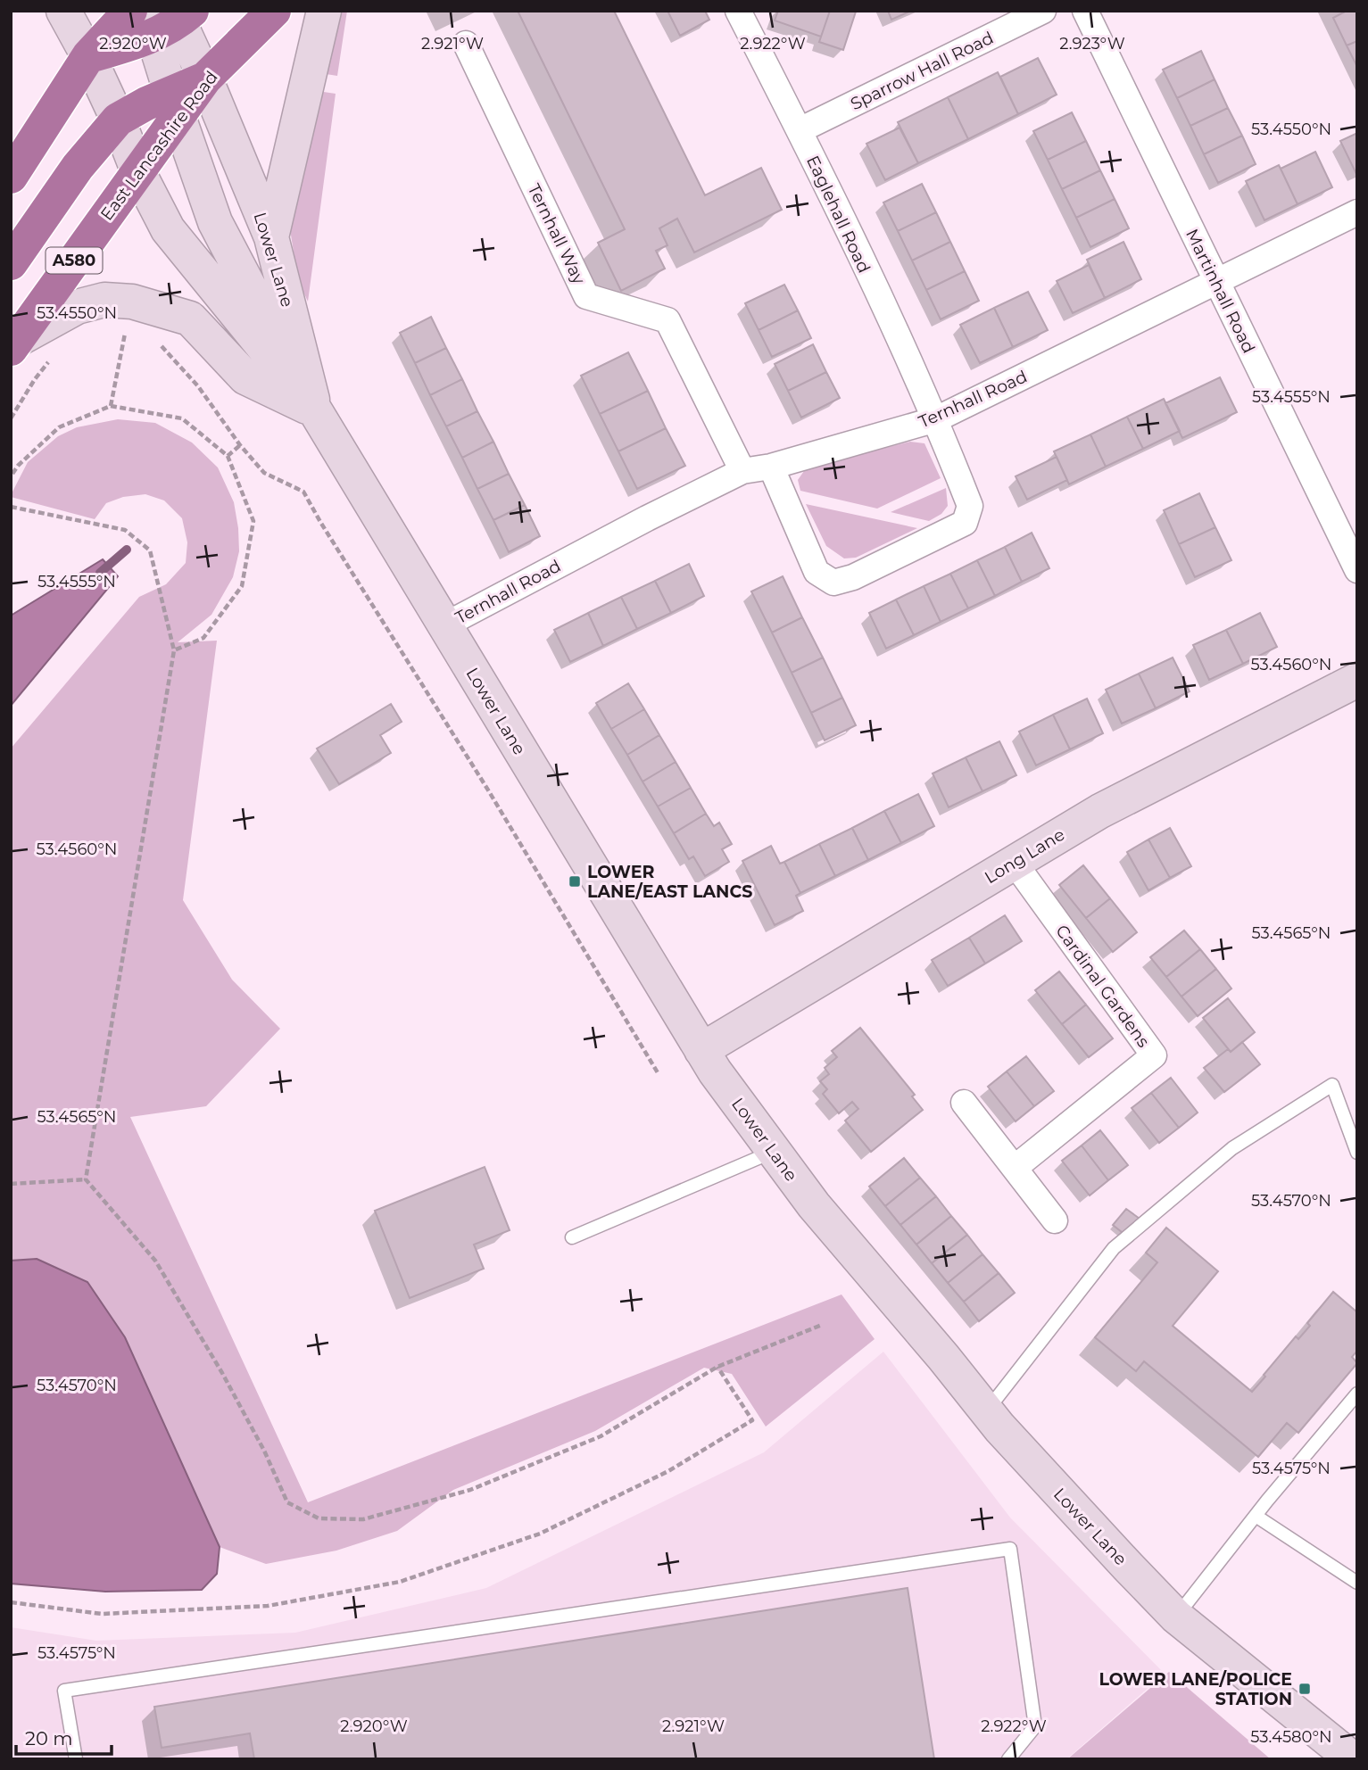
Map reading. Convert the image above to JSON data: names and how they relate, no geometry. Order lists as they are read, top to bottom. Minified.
{"streets":{"highway":["East Lancashire Road","A580"],"street":["Sparrow Hall Road","Eaglehall Road","Ternhall Way","Lower Lane","Martinhall Road","Ternhall Road","Long Lane","Cardinal Gardens"]},"crossings":[["Sparrow Hall Road","Eaglehall Road"],["East Lancashire Road","Lower Lane"],["Eaglehall Road","Ternhall Road"],["Ternhall Way","Ternhall Road"],["Lower Lane","Ternhall Road"],["Lower Lane","Long Lane"],["Martinhall Road","Ternhall Road"],["Long Lane","Cardinal Gardens"]],"places":{"transit":["LOWER LANE/EAST LANCS","LOWER LANE/POLICE STATION"]},"scale_bar":"20 m","coordinates":["2.920°W","2.921°W","2.922°W","2.923°W","53.4550°N","53.4555°N","53.4560°N","53.4565°N","53.4570°N","53.4575°N","53.4580°N"]}
